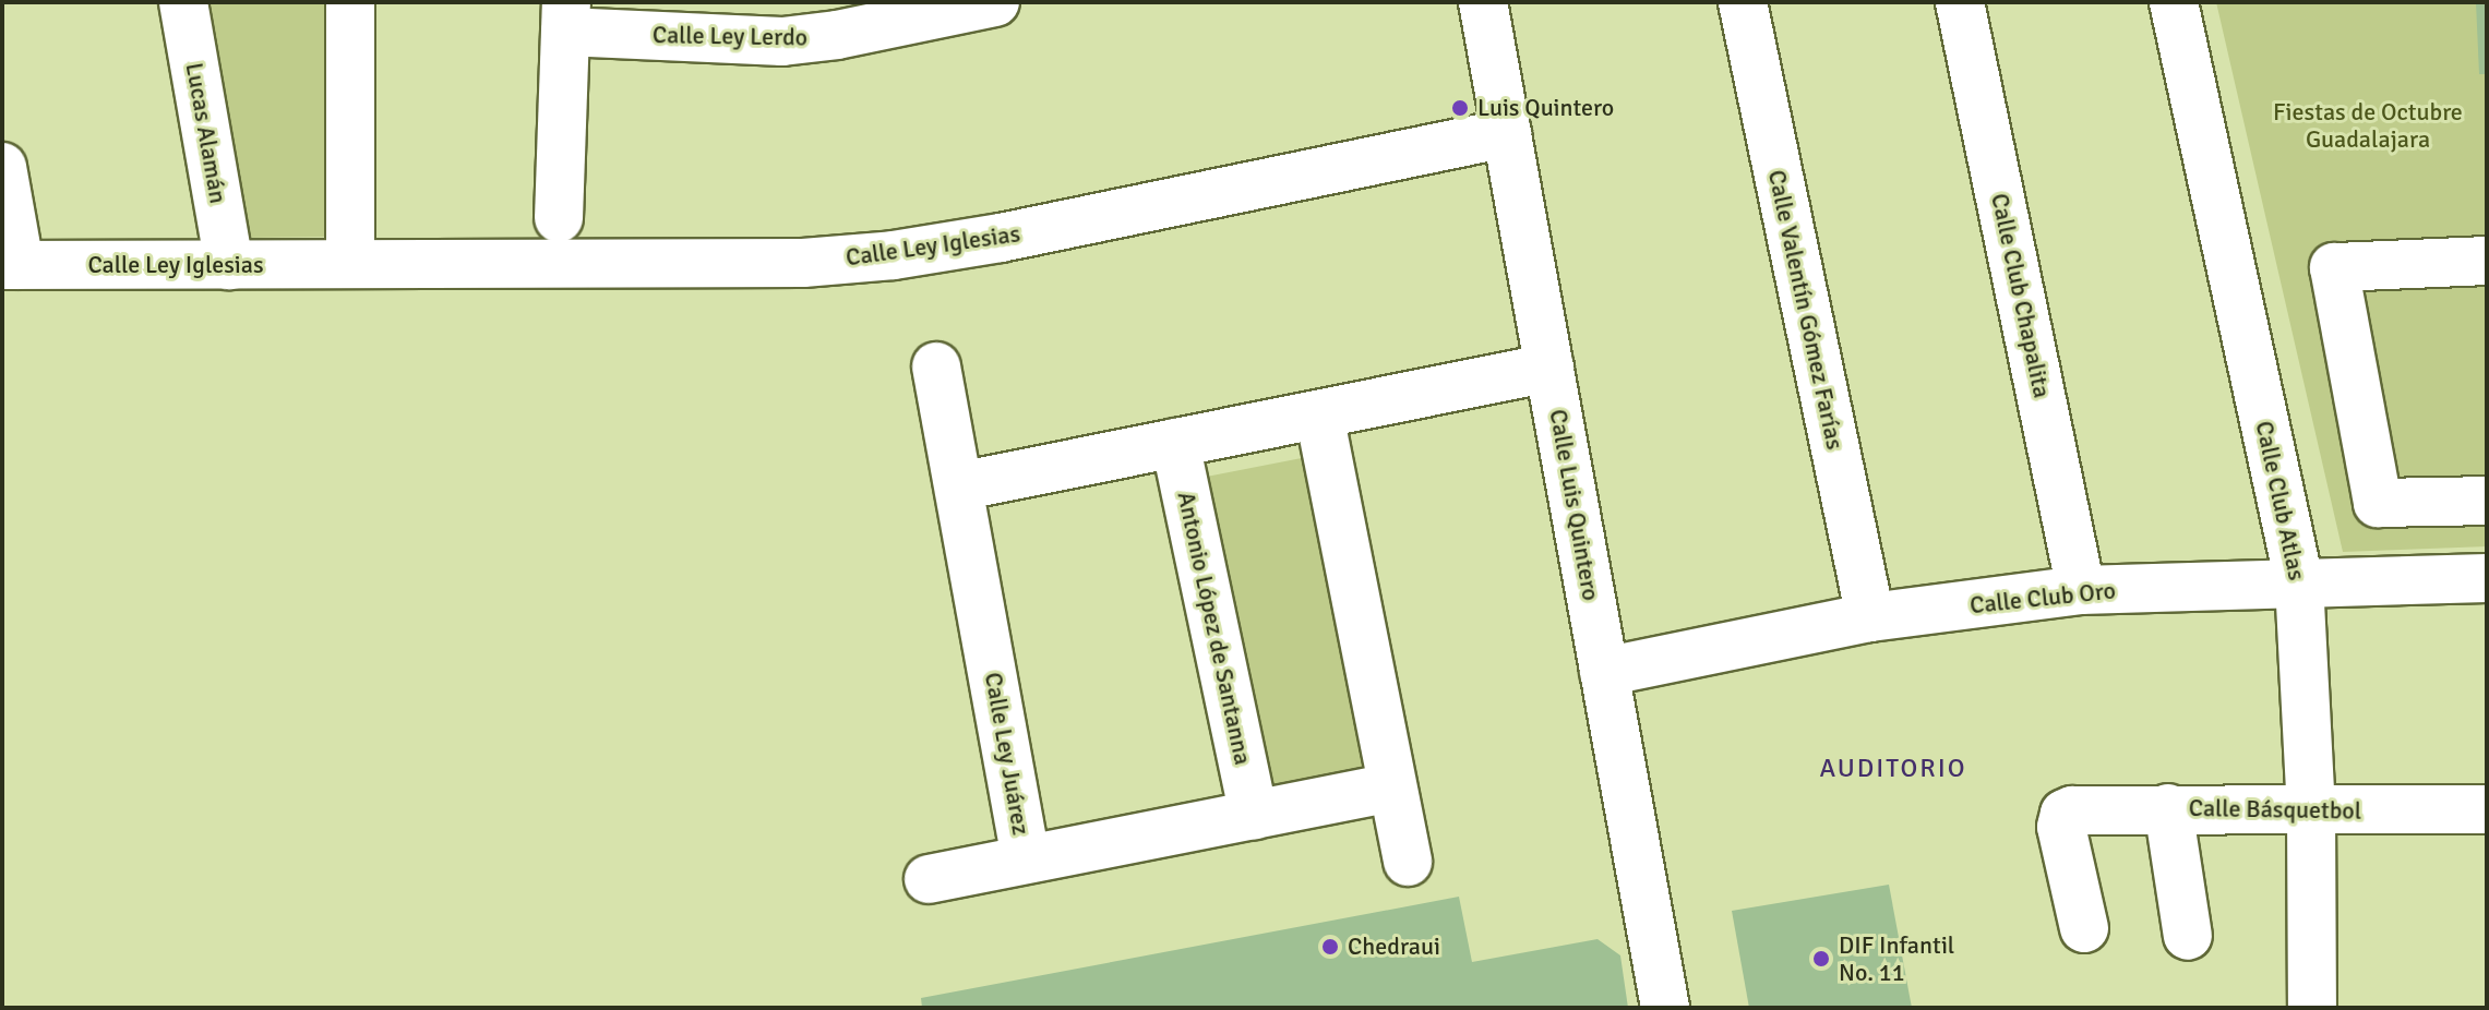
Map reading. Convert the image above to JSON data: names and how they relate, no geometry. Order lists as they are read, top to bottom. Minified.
{"streets":{"street":["Calle Ley Lerdo","Lucas Alamán","Calle Ley Iglesias","Calle Club Chapalita","Calle Valentín Gómez Farías","Calle Club Atlas","Calle Luis Quintero","Calle Club Oro","Antonio López de Santanna","Calle Ley Juárez","Calle Básquetbol"]},"crossings":[["Lucas Alamán","Calle Ley Iglesias"],["Calle Ley Iglesias","Calle Luis Quintero"],["Calle Club Chapalita","Calle Club Oro"],["Calle Valentín Gómez Farías","Calle Club Oro"],["Calle Club Atlas","Calle Club Oro"],["Calle Club Atlas","Calle Básquetbol"],["Calle Luis Quintero","Calle Club Oro"],["Antonio López de Santanna","Calle Ley Juárez"]],"districts":["AUDITORIO"],"parks":["Fiestas de Octubre Guadalajara"],"places":["Luis Quintero","Chedraui","DIF Infantil No. 11"]}
